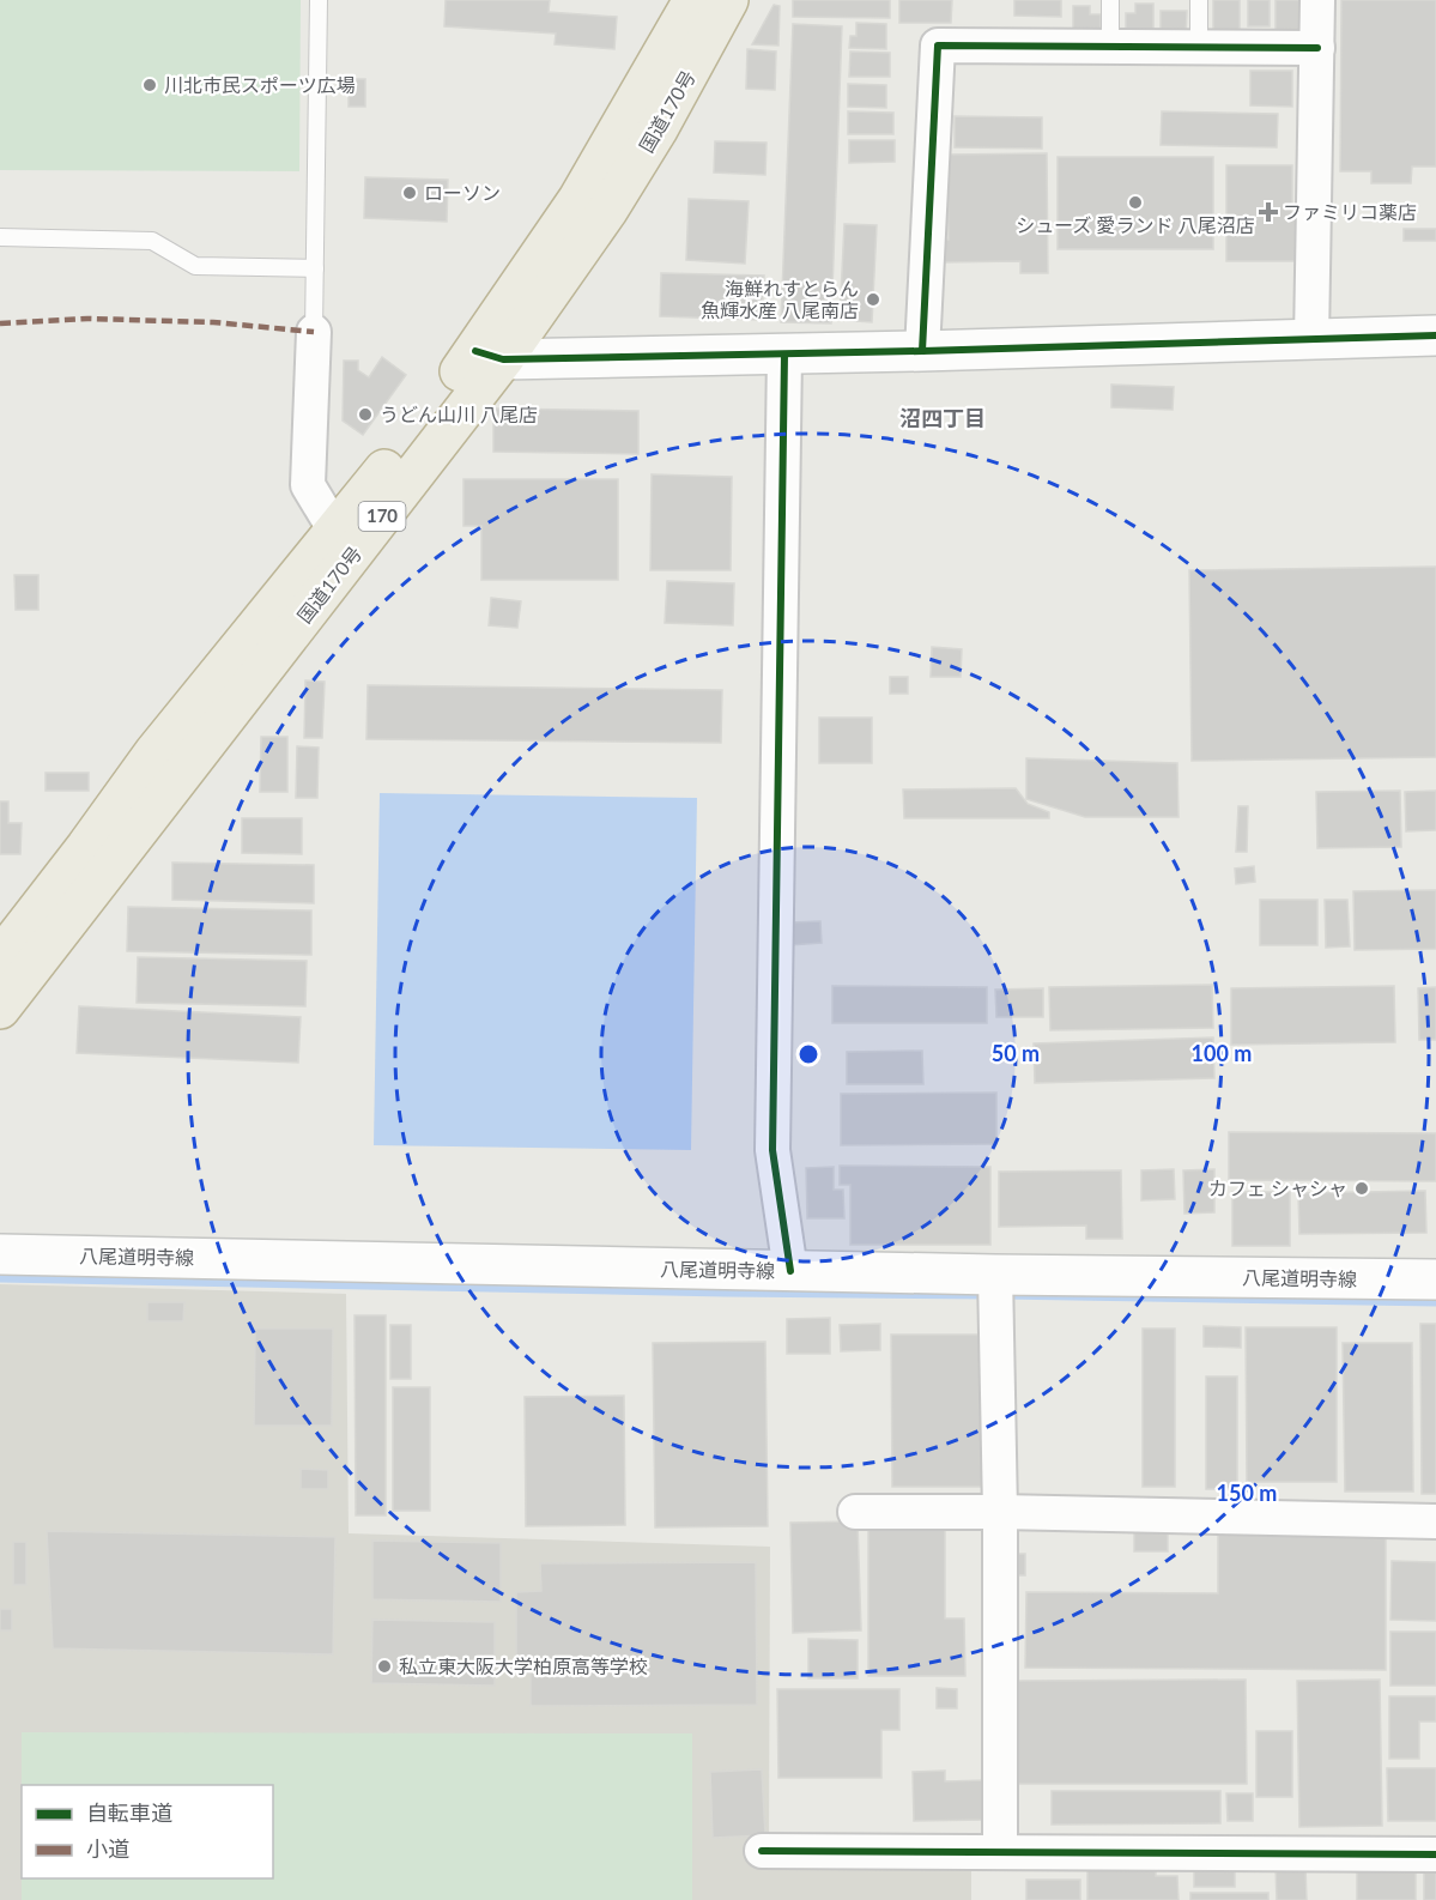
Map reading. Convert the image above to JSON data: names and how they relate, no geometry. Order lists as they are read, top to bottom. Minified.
{"streets":{"highway":["国道170号","170"],"main road":["八尾道明寺線"]},"districts":["沼四丁目"],"places":{"other":["川北市民スポーツ広場","ローソン","シューズ 愛ランド 八尾沼店","海鮮れすとらん 魚輝水産 八尾南店","うどん山川 八尾店","カフェ シャシャ","私立東大阪大学柏原高等学校"],"health":["ファミリコ薬店"]},"legend":["自転車道","小道"],"rings":["50 m","100 m","150 m"]}
